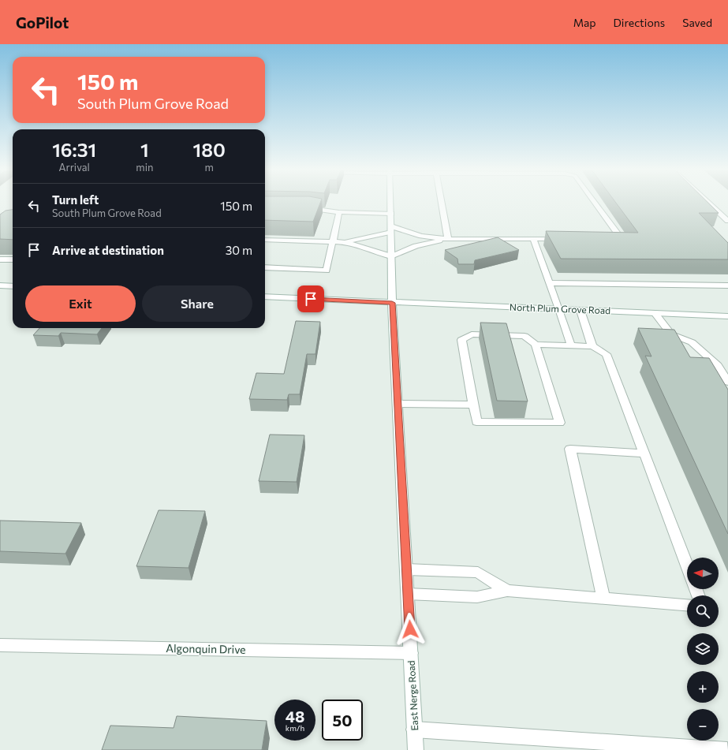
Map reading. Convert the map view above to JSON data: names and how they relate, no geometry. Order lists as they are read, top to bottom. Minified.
{"streets":{"main road":["North Plum Grove Road","Algonquin Drive","East Nerge Road"]},"crossings":[["North Plum Grove Road","East Nerge Road"],["Algonquin Drive","East Nerge Road"]],"north":"left","page":{"header":"GoPilot","nav":["Map","Directions","Saved"],"turn":["150 m","South Plum Grove Road"],"eta":["16:31","Arrival","1","min","180","m"],"list":[{"name":"Turn left","note":"South Plum Grove Road","value":"150 m"},{"name":"Arrive at destination","value":"30 m"}],"buttons":["Exit","Share"],"map_buttons":["+","−"],"speed":"48 km/h","limit":"50"}}
